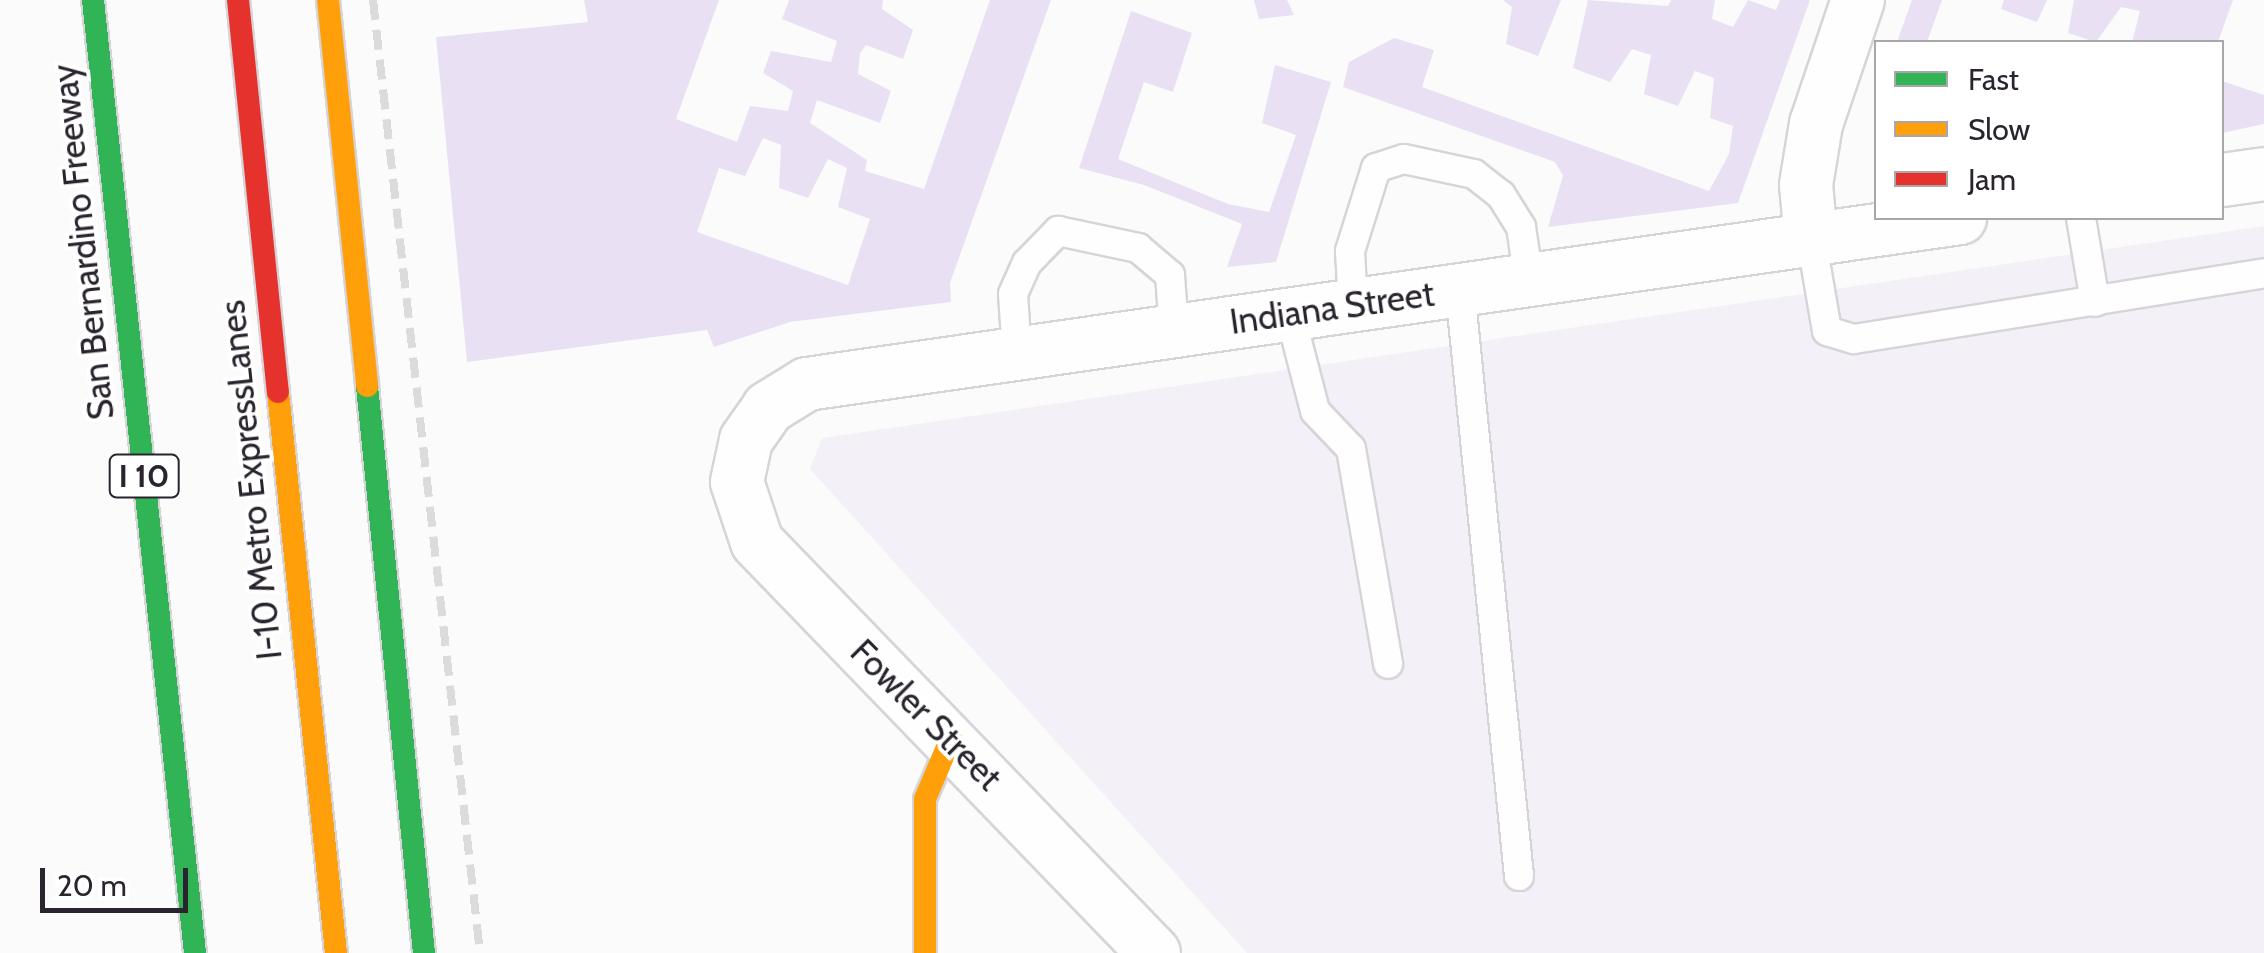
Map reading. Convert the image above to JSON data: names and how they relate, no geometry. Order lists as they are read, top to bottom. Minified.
{"streets":{"main road":["San Bernardino Freeway","I 10","I-10 Metro ExpressLanes"],"street":["Indiana Street","Fowler Street"]},"crossings":[["Indiana Street","Fowler Street"]],"legend":["Fast","Slow","Jam"],"scale_bar":"20 m"}
